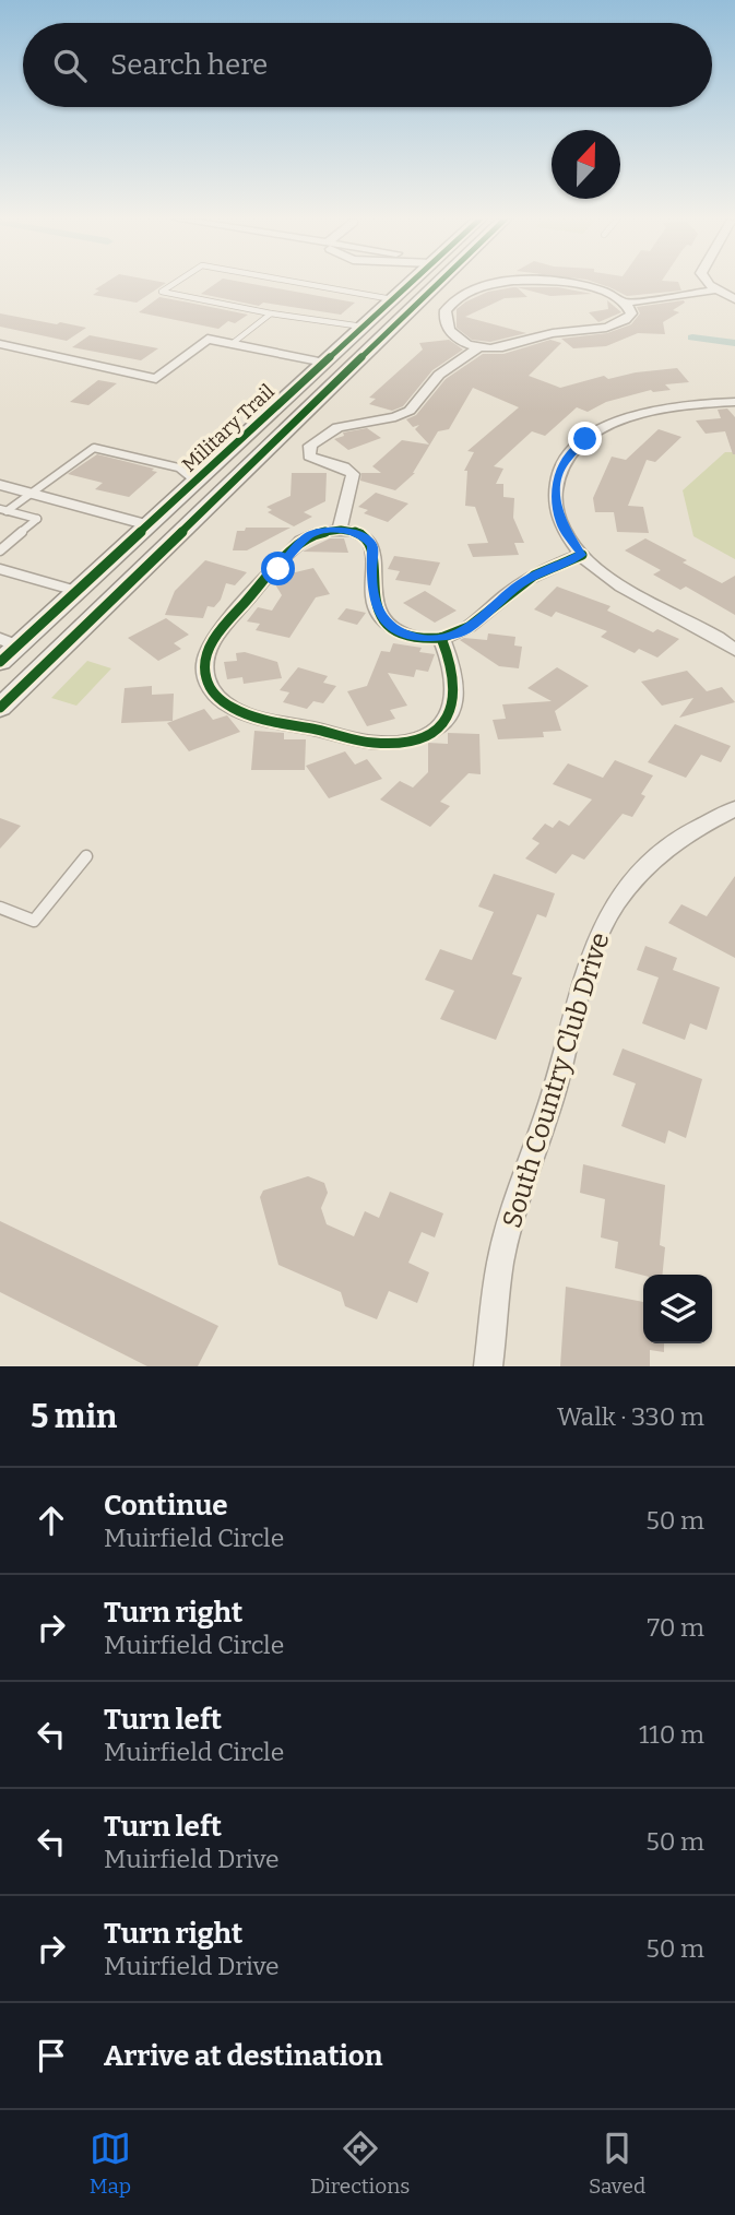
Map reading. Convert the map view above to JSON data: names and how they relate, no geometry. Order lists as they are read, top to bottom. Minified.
{"streets":{"main road":["Military Trail"],"street":["South Country Club Drive"]},"north":"top","page":{"search":"Search here","heading":["5 min","Walk · 330 m"],"list":[["Continue","Muirfield Circle","50 m"],["Turn right","Muirfield Circle","70 m"],["Turn left","Muirfield Circle","110 m"],["Turn left","Muirfield Drive","50 m"],["Turn right","Muirfield Drive","50 m"],"Arrive at destination"],"nav":["Map","Directions","Saved"]}}
